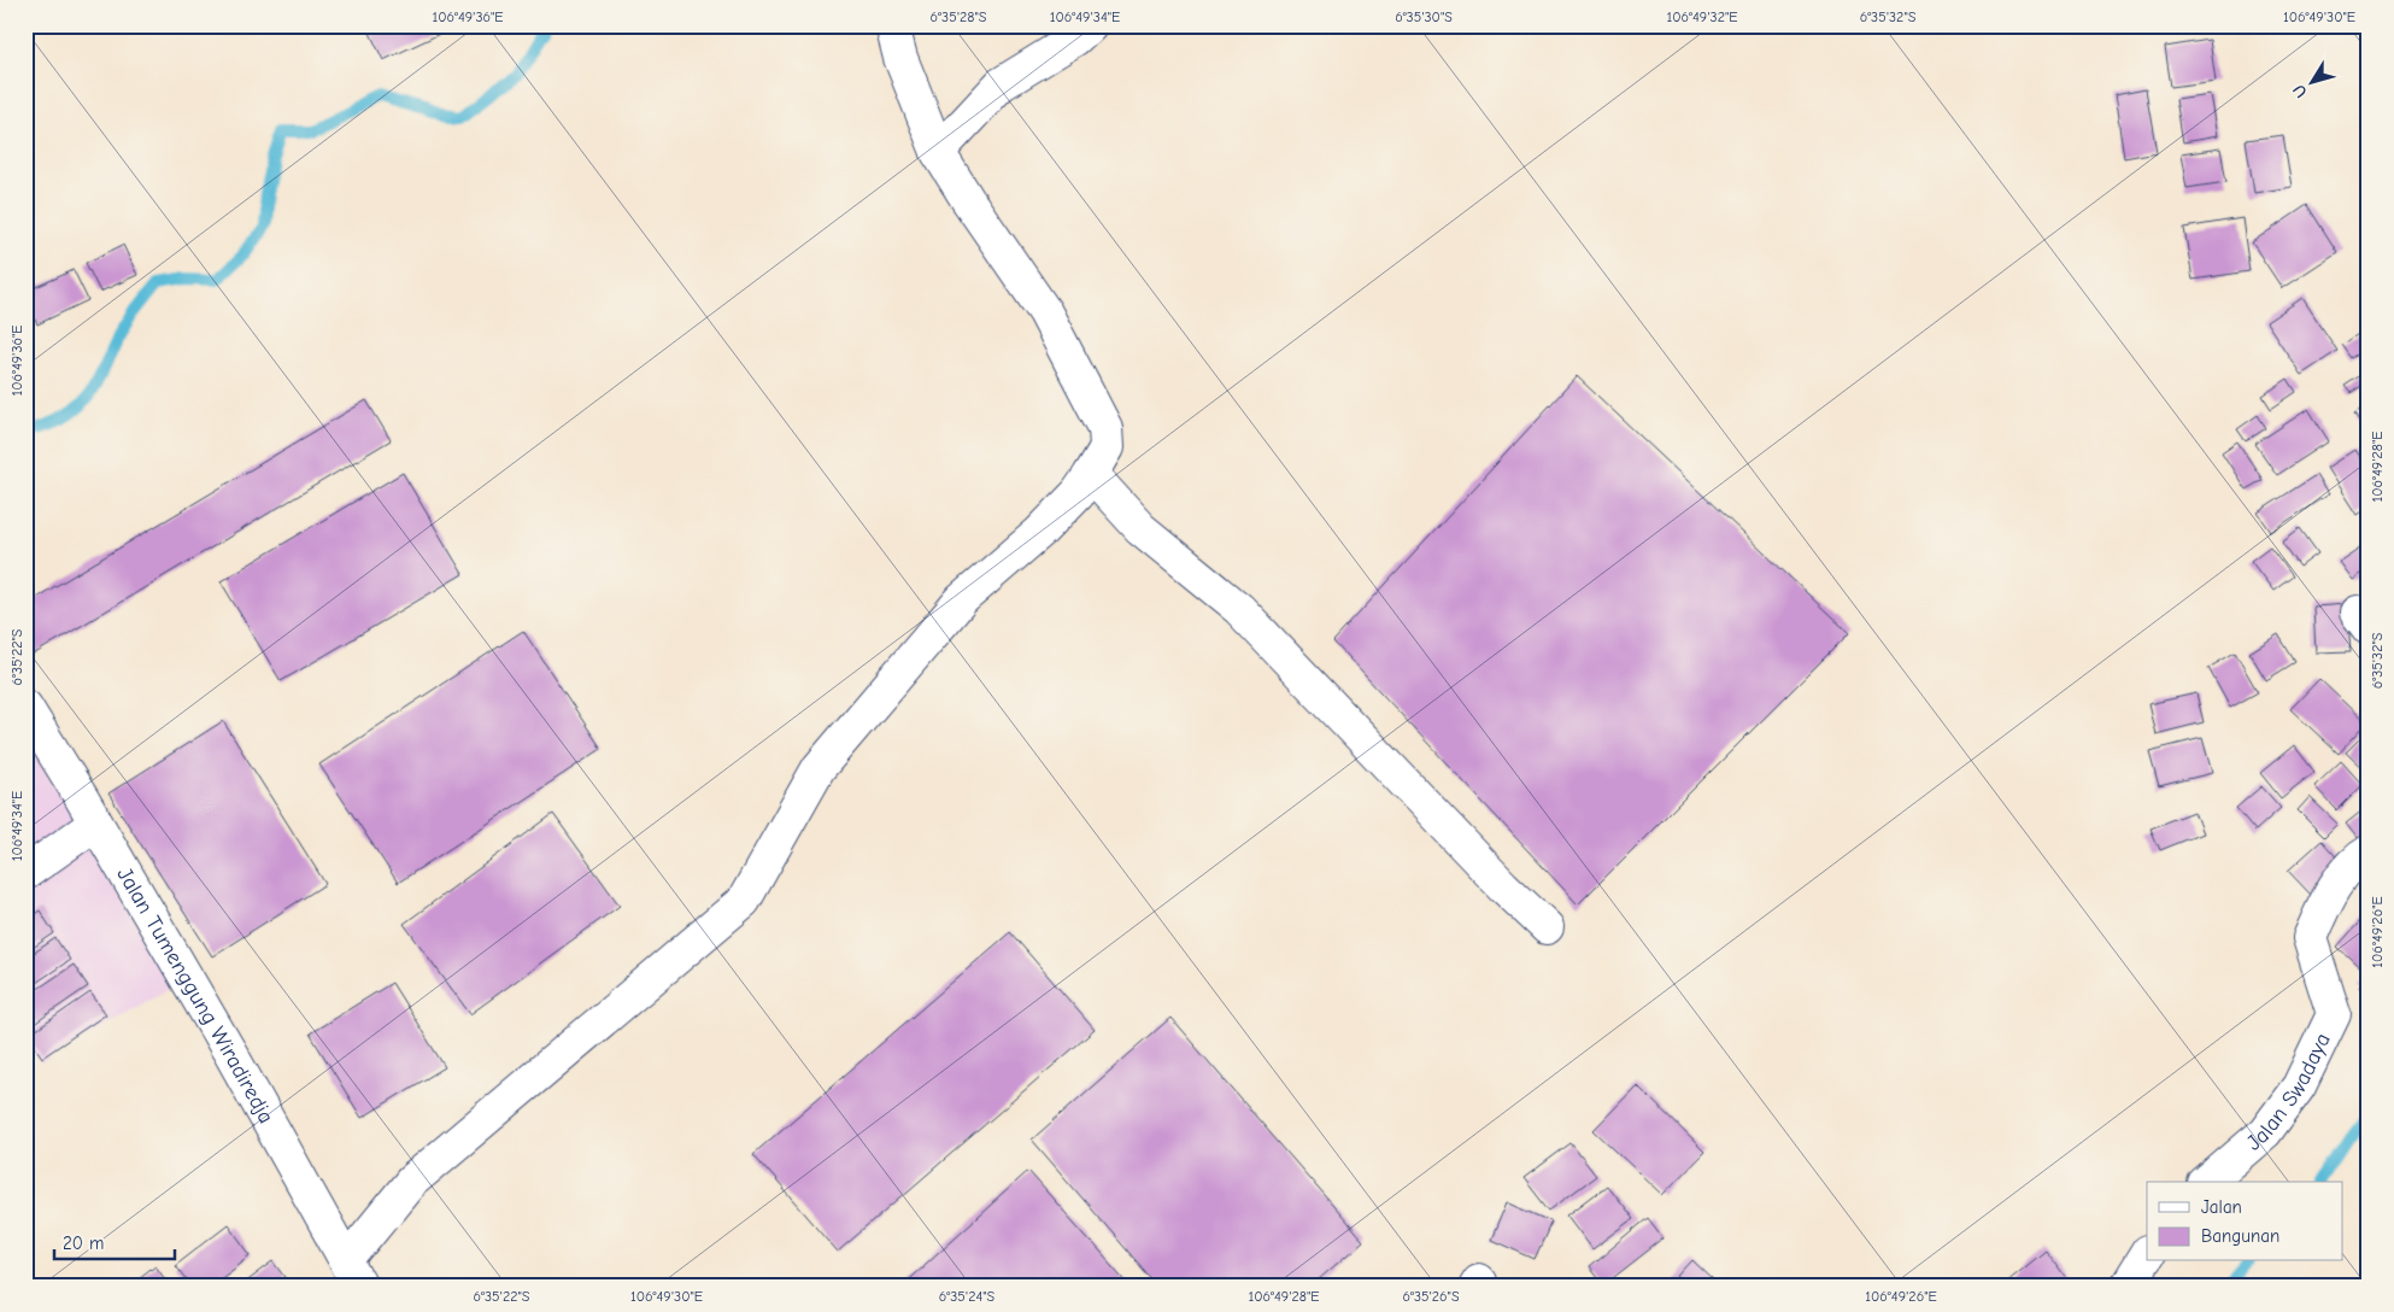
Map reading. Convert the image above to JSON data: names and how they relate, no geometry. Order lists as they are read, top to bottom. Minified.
{"streets":{"street":["Jalan Tumenggung Wiradiredja","Jalan Swadaya"]},"legend":["Jalan","Bangunan"],"scale_bar":"20 m","north":"bottom left","coordinates":["106°49'36\"E","6°35'28\"S","106°49'34\"E","6°35'30\"S","106°49'32\"E","6°35'32\"S","106°49'30\"E","106°49'28\"E","6°35'22\"S","106°49'26\"E","6°35'24\"S","6°35'26\"S"]}
